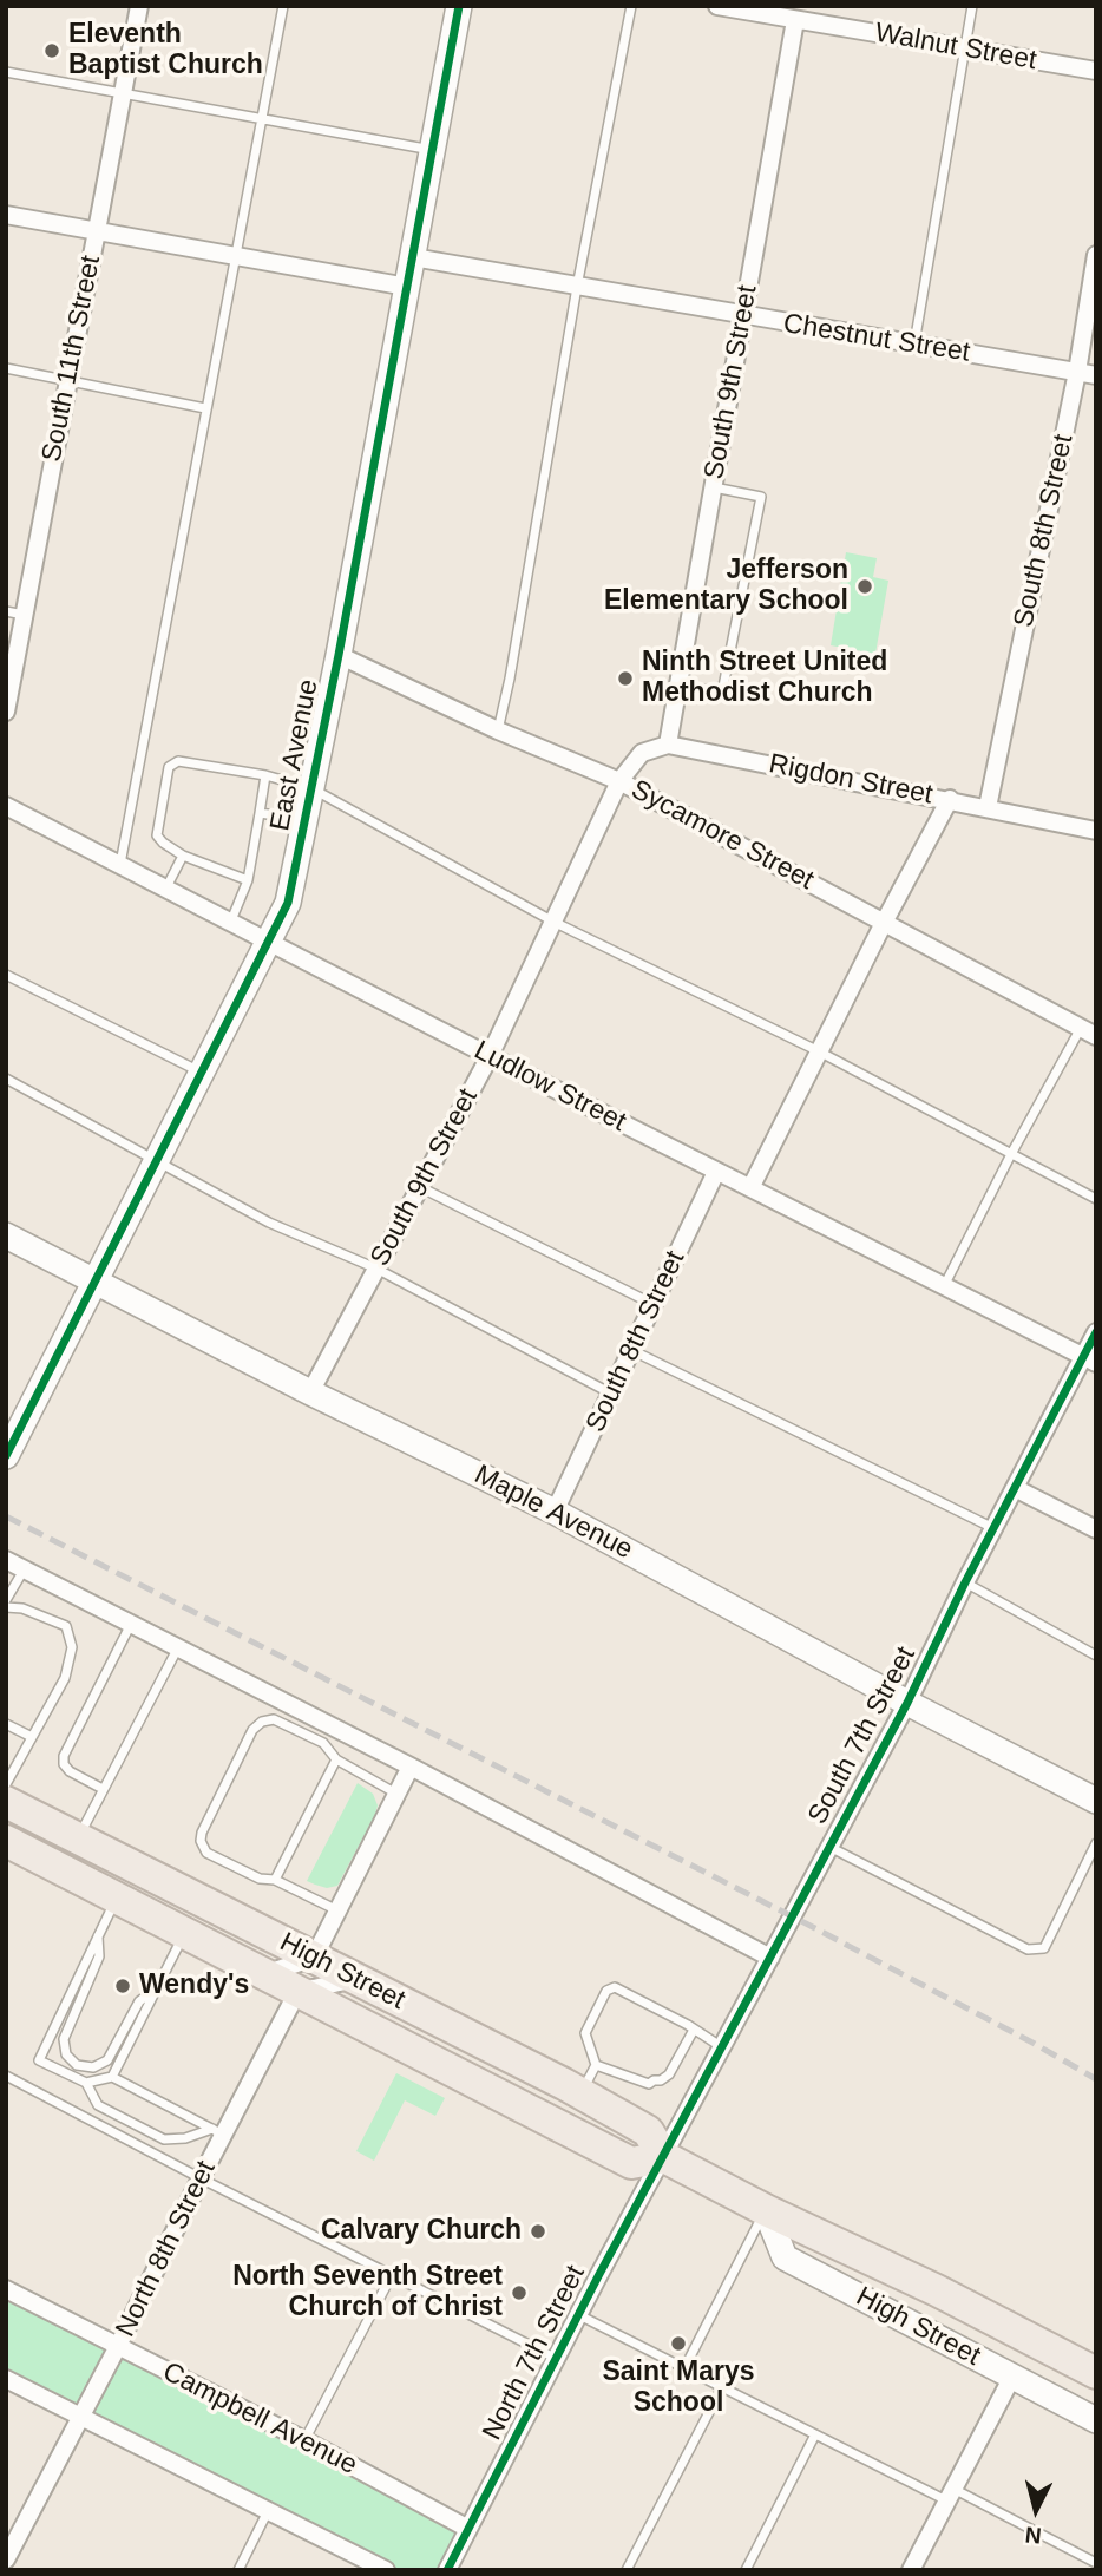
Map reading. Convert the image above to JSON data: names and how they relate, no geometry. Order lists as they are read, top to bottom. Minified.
{"streets":{"highway":["High Street"],"street":["Walnut Street","Chestnut Street","South 11th Street","South 9th Street","South 8th Street","East Avenue","Rigdon Street","Sycamore Street","Ludlow Street","Maple Avenue","South 7th Street","North 8th Street","North 7th Street","Campbell Avenue"]},"crossings":[["Walnut Street","South 9th Street"],["Chestnut Street","South 9th Street"],["Chestnut Street","South 8th Street"],["Chestnut Street","East Avenue"],["South 9th Street","Rigdon Street"],["South 9th Street","Sycamore Street"],["South 9th Street","Ludlow Street"],["South 9th Street","Maple Avenue"],["South 8th Street","Rigdon Street"],["South 8th Street","Ludlow Street"],["South 8th Street","Maple Avenue"],["East Avenue","Sycamore Street"],["East Avenue","Ludlow Street"],["East Avenue","Maple Avenue"],["Ludlow Street","South 7th Street"],["Maple Avenue","South 7th Street"],["South 7th Street","High Street"],["South 7th Street","North 7th Street"],["High Street","North 8th Street"],["High Street","North 7th Street"],["North 8th Street","Campbell Avenue"],["North 7th Street","Campbell Avenue"]],"places":["Eleventh Baptist Church","Jefferson Elementary School","Ninth Street United Methodist Church","Wendy's","Calvary Church","North Seventh Street Church of Christ","Saint Marys School"],"north":"bottom"}
